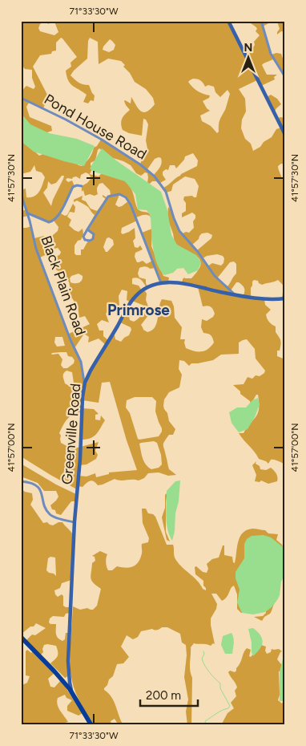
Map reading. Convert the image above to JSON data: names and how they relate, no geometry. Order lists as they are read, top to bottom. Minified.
{"streets":{"main road":["Greenville Road"],"street":["Pond House Road","Black Plain Road"]},"crossings":[["Pond House Road","Greenville Road"],["Black Plain Road","Greenville Road"]],"districts":["Primrose"],"scale_bar":"200 m","north":"top","coordinates":["71°33'30\"W","41°57'30\"N","41°57'00\"N"]}
